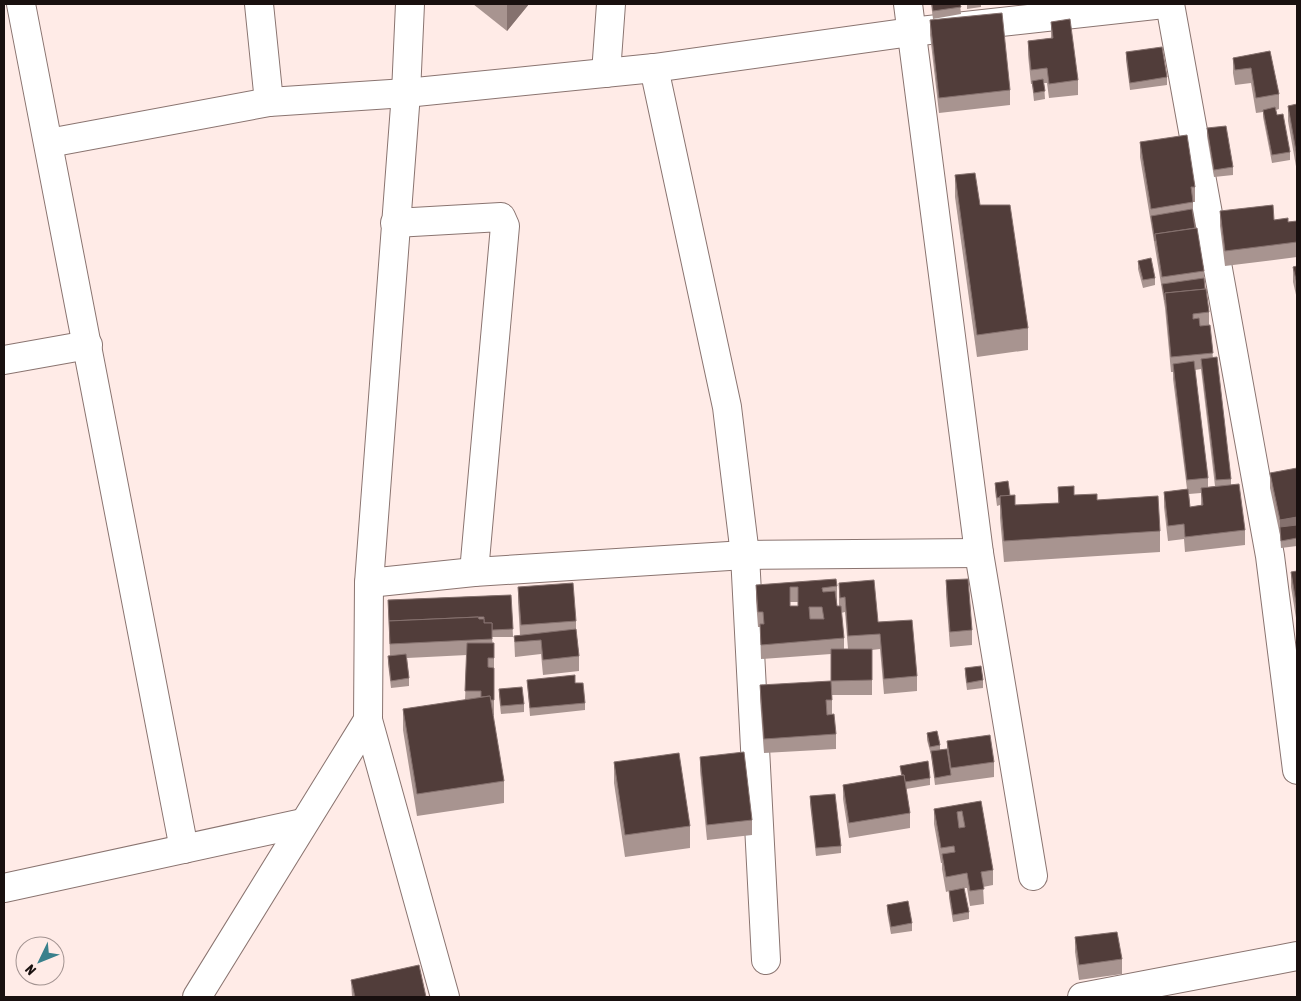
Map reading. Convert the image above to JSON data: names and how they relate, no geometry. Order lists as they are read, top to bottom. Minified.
{"north":"bottom left"}
